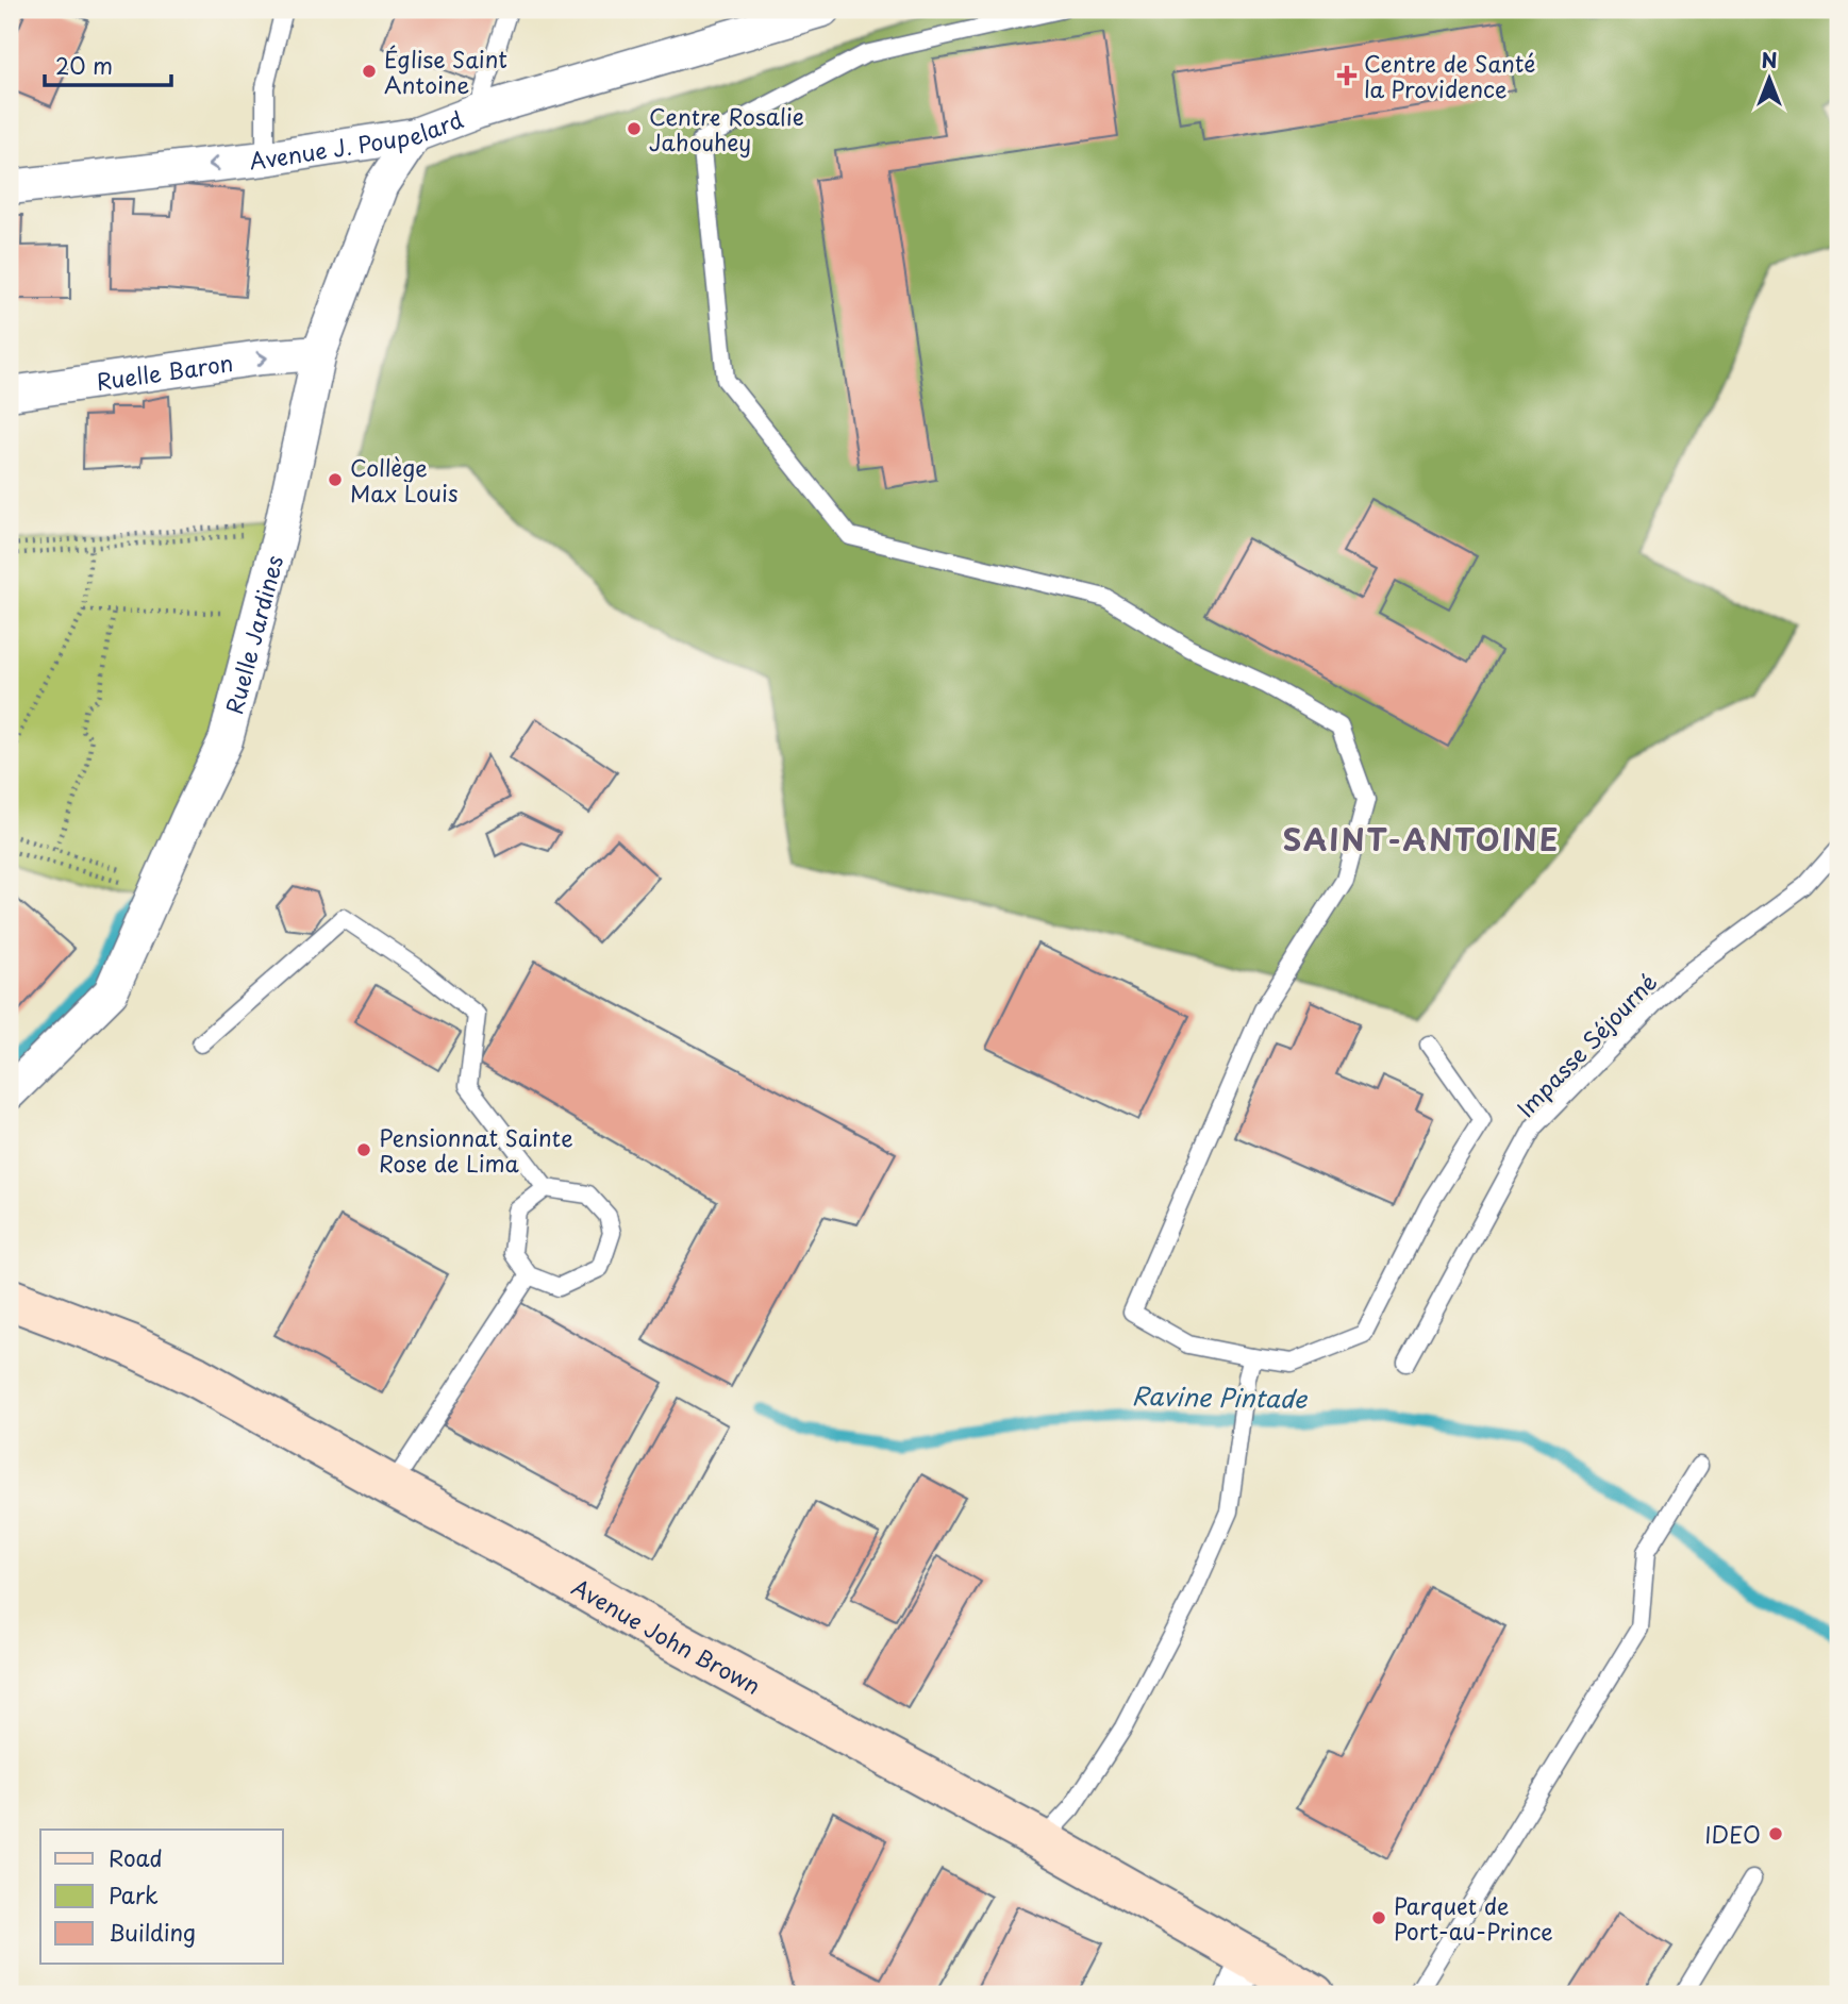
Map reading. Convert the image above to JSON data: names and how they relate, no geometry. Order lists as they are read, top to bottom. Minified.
{"streets":{"main road":["Avenue John Brown"],"street":["Avenue J. Poupelard","Ruelle Baron","Ruelle Jardines"],"lane":["Impasse Séjourné"]},"crossings":[["Avenue J. Poupelard","Ruelle Jardines"],["Ruelle Baron","Ruelle Jardines"]],"one_way":["Ruelle Baron"],"districts":["SAINT-ANTOINE"],"water":["Ravine Pintade"],"places":{"other":["Église Saint Antoine","Centre Rosalie Jahouhey","Collège Max Louis","Pensionnat Sainte Rose de Lima","IDEO","Parquet de Port-au-Prince"],"health":["Centre de Santé la Providence"]},"legend":["Road","Park","Building"],"scale_bar":"20 m","north":"top"}
